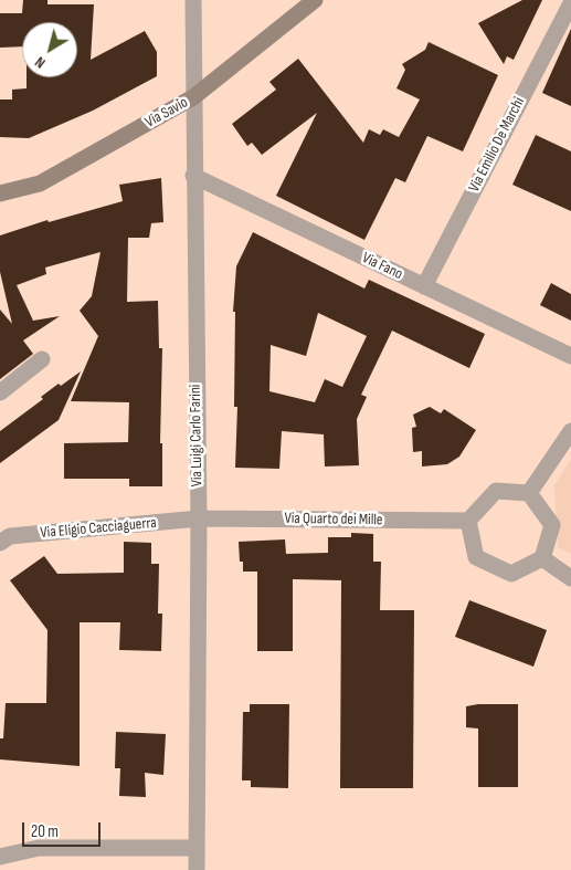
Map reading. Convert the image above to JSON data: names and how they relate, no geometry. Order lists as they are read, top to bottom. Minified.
{"streets":{"street":["Via Savio","Via Emilio De Marchi","Via Fano","Via Luigi Carlo Farini","Via Quarto dei Mille","Via Eligio Cacciaguerra"]},"crossings":[["Via Savio","Via Luigi Carlo Farini"],["Via Emilio De Marchi","Via Fano"],["Via Fano","Via Luigi Carlo Farini"],["Via Luigi Carlo Farini","Via Quarto dei Mille"],["Via Luigi Carlo Farini","Via Eligio Cacciaguerra"],["Via Quarto dei Mille","Via Eligio Cacciaguerra"]],"scale_bar":"20 m","north":"bottom left"}
